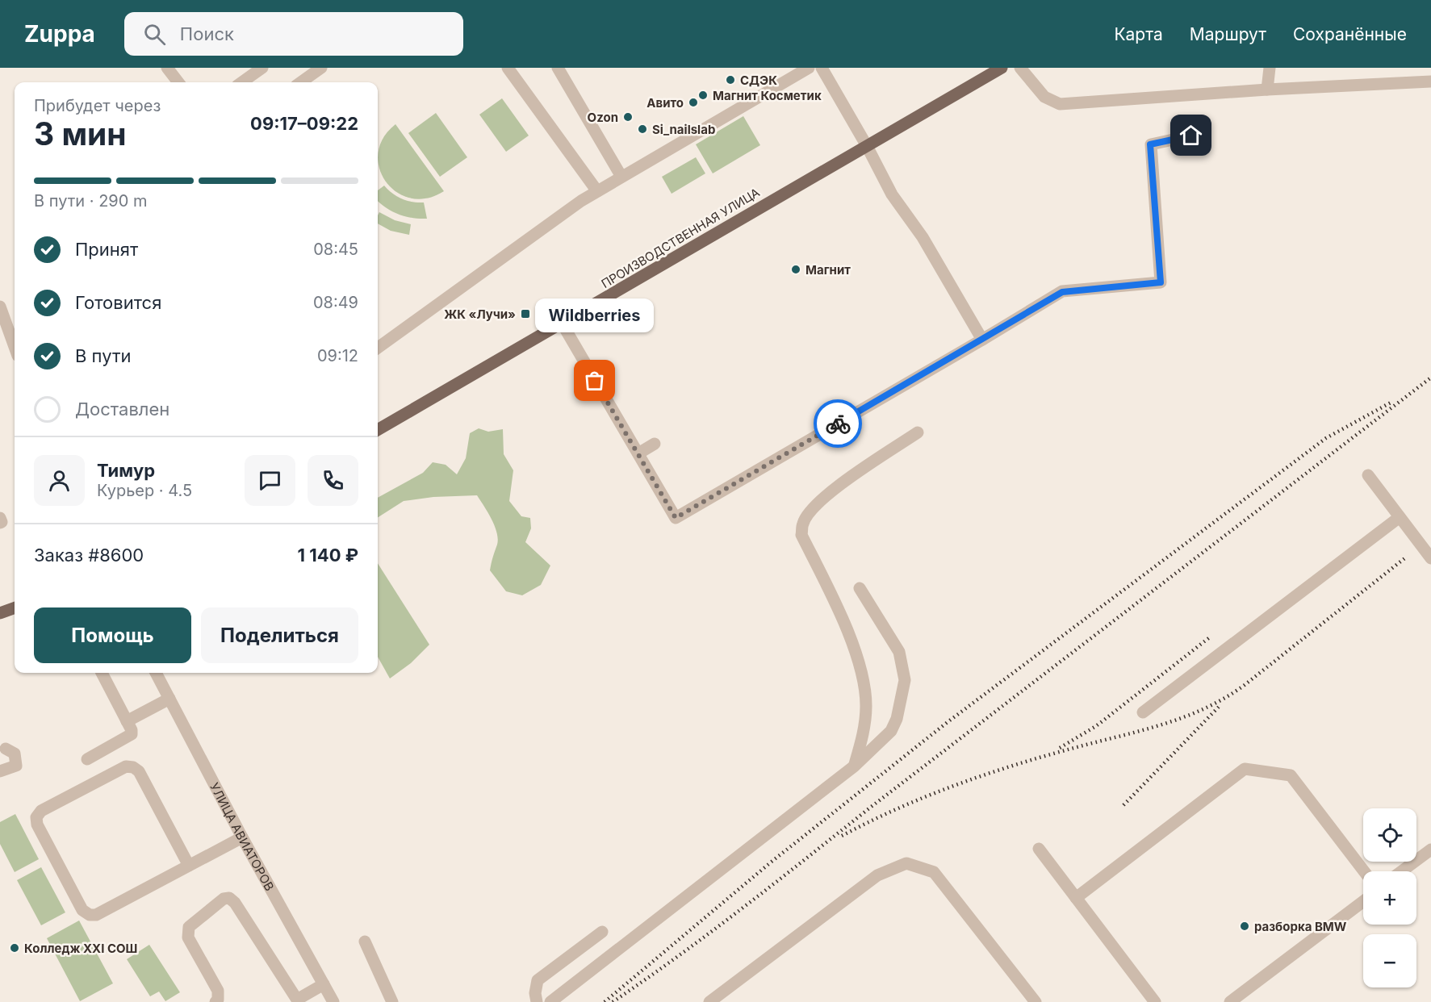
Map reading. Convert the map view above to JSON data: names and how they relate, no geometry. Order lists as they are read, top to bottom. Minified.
{"streets":{"main road":["ПРОИЗВОДСТВЕННАЯ УЛИЦА"],"street":["УЛИЦА АВИАТОРОВ"]},"places":{"other":["СДЭК","Магнит Косметик","Авито","Ozon","Si_nailslab","Магнит","Wildberries","разборка BMW","Колледж XXI СОШ"],"transit":["ЖК «Лучи»"]},"page":{"header":"Zuppa","search":"Поиск","nav":["Карта","Маршрут","Сохранённые"],"heading":["3 мин","Прибудет через","09:17–09:22"],"panel":["Тимур","Курьер · 4.5","Заказ #8600","1 140 ₽"],"bar":"В пути · 290 m","list":[["Принят","08:45"],["Готовится","08:49"],["В пути","09:12"],"Доставлен"],"bubble":"Wildberries","buttons":["Помощь","Поделиться"],"map_buttons":["+","−"]}}
